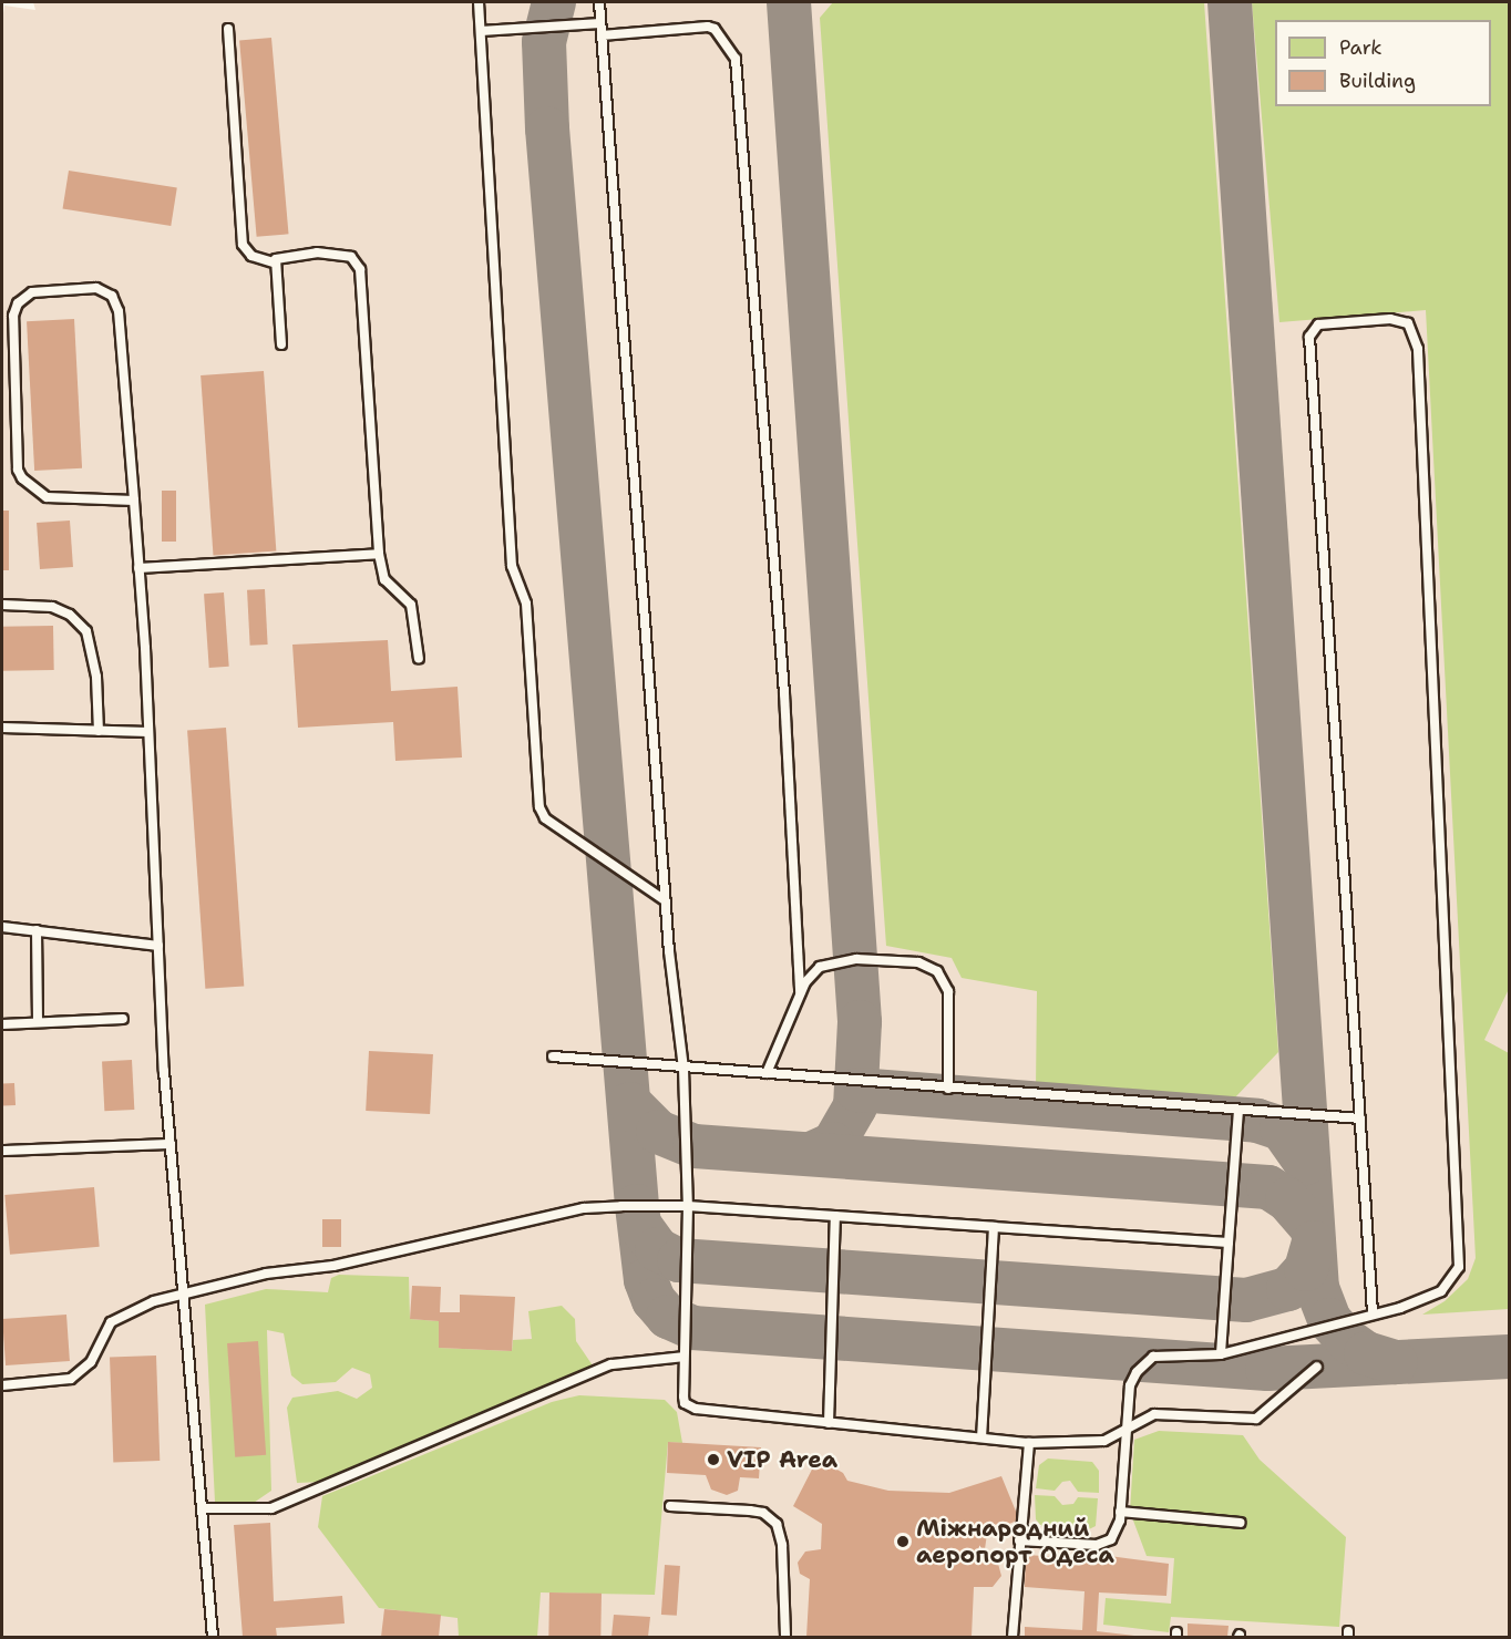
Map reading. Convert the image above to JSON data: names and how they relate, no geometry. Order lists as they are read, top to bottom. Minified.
{"places":["VIP Area","Міжнародний аеропорт Одеса"],"legend":["Park","Building"]}
